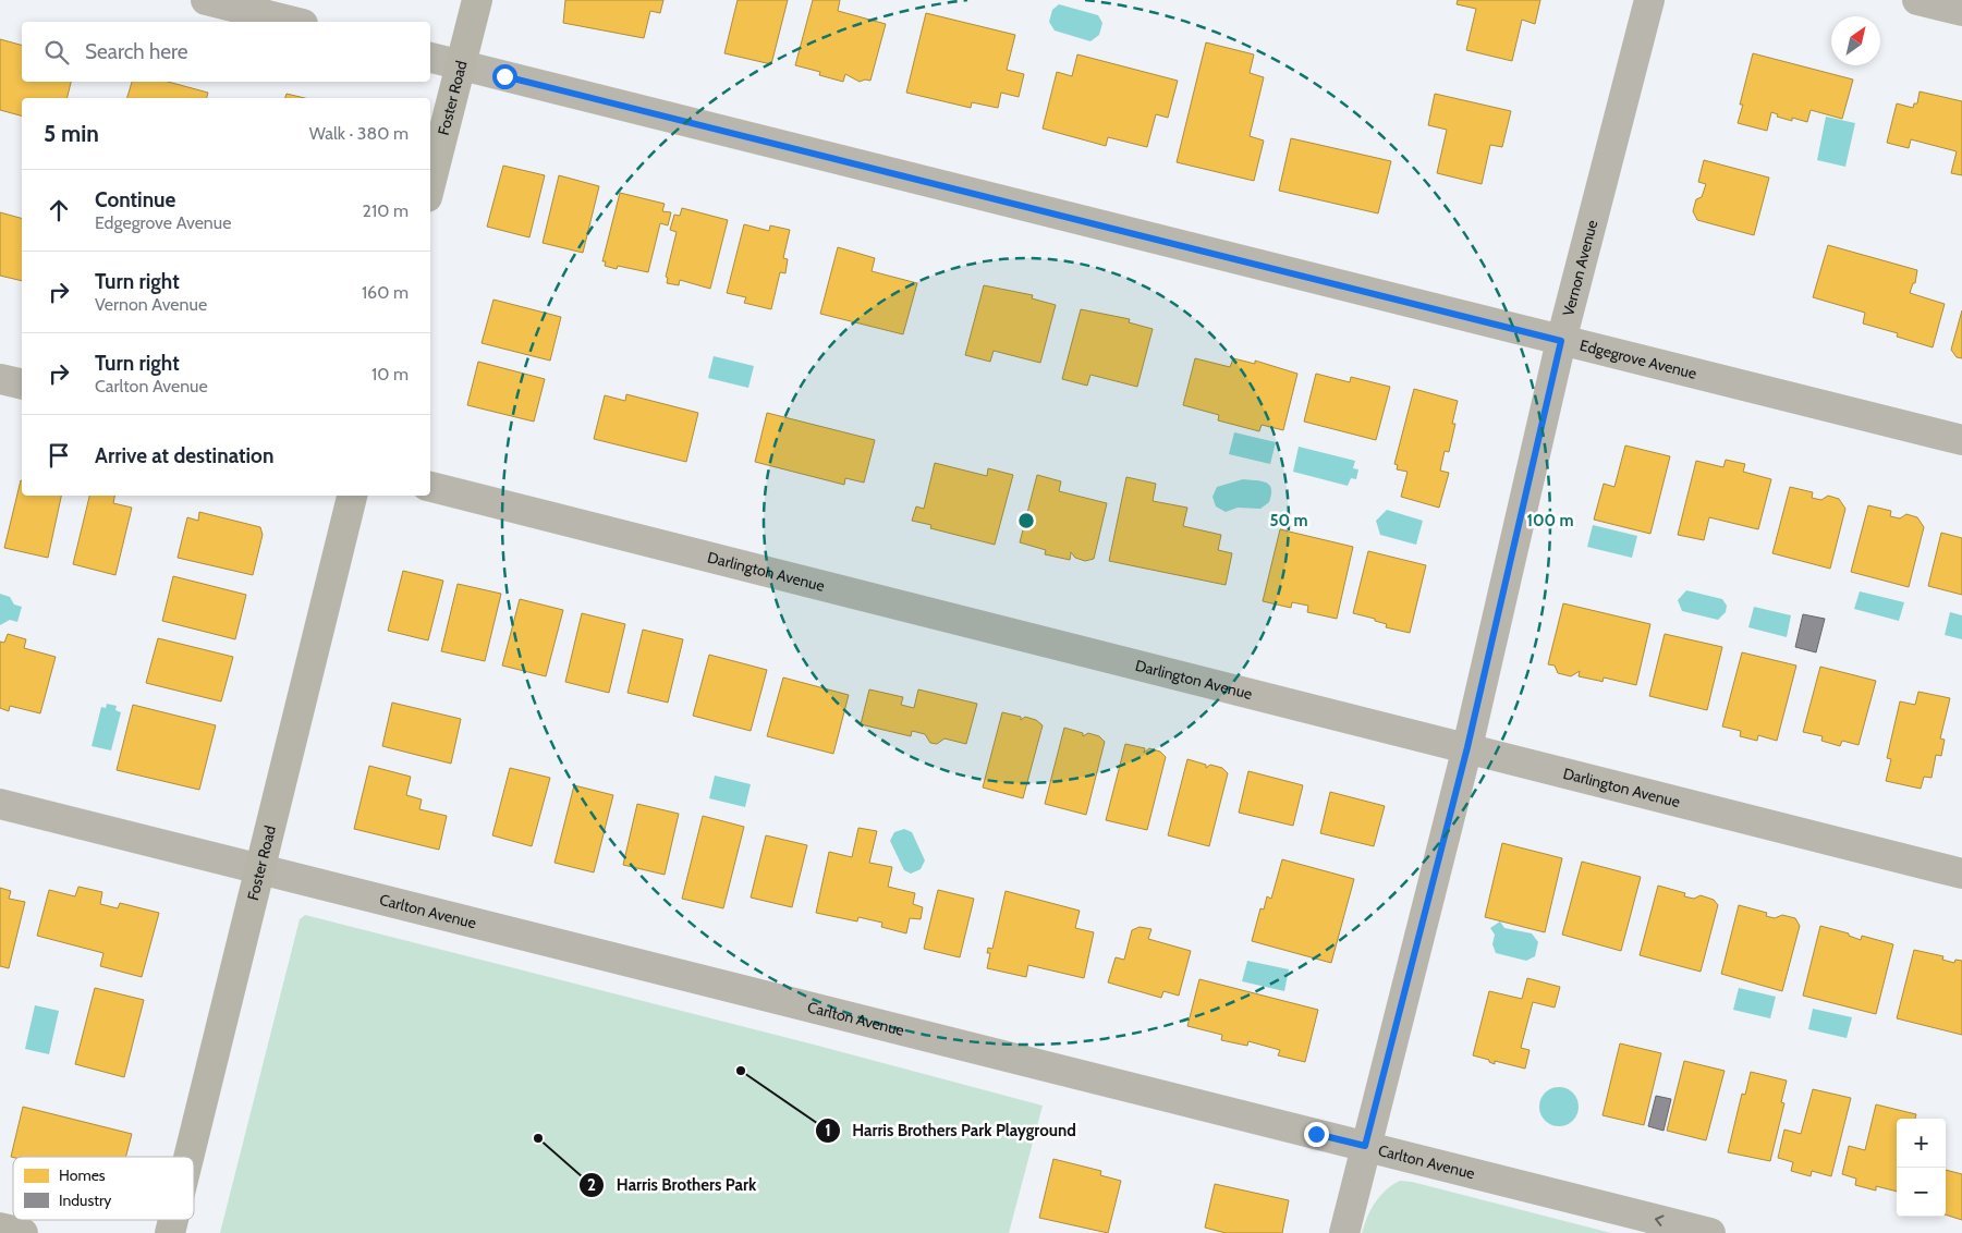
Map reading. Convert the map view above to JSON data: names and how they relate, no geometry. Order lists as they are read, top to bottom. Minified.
{"streets":{"street":["Foster Road","Vernon Avenue","Edgegrove Avenue","Darlington Avenue","Carlton Avenue"]},"crossings":[["Foster Road","Edgegrove Avenue"],["Foster Road","Carlton Avenue"],["Vernon Avenue","Edgegrove Avenue"],["Vernon Avenue","Darlington Avenue"],["Vernon Avenue","Carlton Avenue"]],"places":["Harris Brothers Park Playground","Harris Brothers Park"],"legend":["Homes","Industry"],"north":"top right","page":{"search":"Search here","heading":["5 min","Walk · 380 m"],"list":[["Continue","Edgegrove Avenue","210 m"],["Turn right","Vernon Avenue","160 m"],["Turn right","Carlton Avenue","10 m"],"Arrive at destination"],"map_buttons":["+","−"]},"rings":["50 m","100 m"]}
